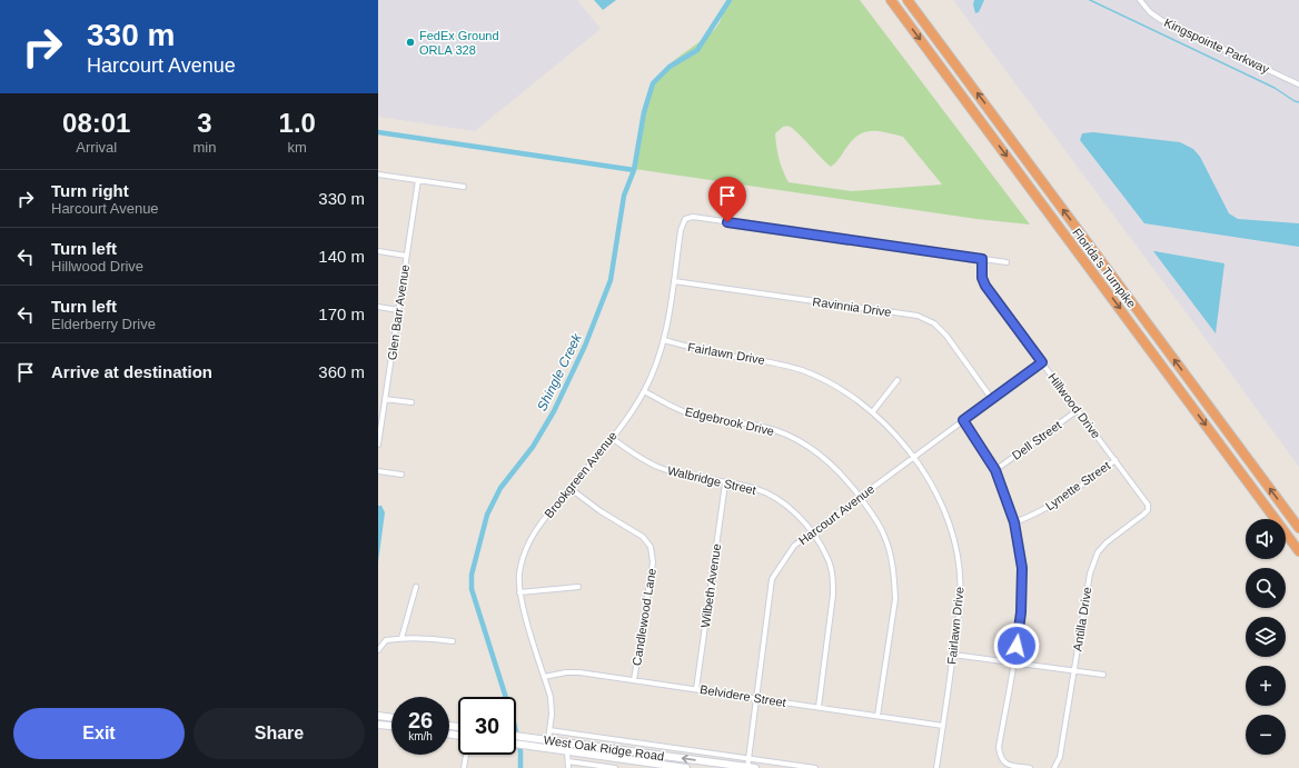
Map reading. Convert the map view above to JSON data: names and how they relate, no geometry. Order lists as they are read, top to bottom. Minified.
{"streets":{"highway":["Florida's Turnpike"],"street":["Kingspointe Parkway","Ravinnia Drive","Glen Barr Avenue","Fairlawn Drive","Hillwood Drive","Edgebrook Drive","Dell Street","Brookgreen Avenue","Walbridge Street","Lynette Street","Harcourt Avenue","Wilbeth Avenue","Candlewood Lane","Antilla Drive","Belvidere Street","West Oak Ridge Road"]},"crossings":[["Ravinnia Drive","Brookgreen Avenue"],["Ravinnia Drive","Harcourt Avenue"],["Fairlawn Drive","Brookgreen Avenue"],["Fairlawn Drive","Harcourt Avenue"],["Fairlawn Drive","Belvidere Street"],["Hillwood Drive","Dell Street"],["Hillwood Drive","Brookgreen Avenue"],["Hillwood Drive","Lynette Street"],["Hillwood Drive","Harcourt Avenue"],["Hillwood Drive","Antilla Drive"],["Edgebrook Drive","Brookgreen Avenue"],["Edgebrook Drive","Harcourt Avenue"],["Edgebrook Drive","Belvidere Street"],["Brookgreen Avenue","Walbridge Street"],["Brookgreen Avenue","Candlewood Lane"],["Brookgreen Avenue","Belvidere Street"],["Brookgreen Avenue","West Oak Ridge Road"],["Walbridge Street","Harcourt Avenue"],["Walbridge Street","Wilbeth Avenue"],["Walbridge Street","Belvidere Street"],["Harcourt Avenue","Belvidere Street"],["Harcourt Avenue","West Oak Ridge Road"],["Wilbeth Avenue","Belvidere Street"],["Candlewood Lane","Belvidere Street"]],"water":["Shingle Creek"],"places":["FedEx Ground ORLA 328"],"page":{"turn":["330 m","Harcourt Avenue"],"eta":["08:01","Arrival","3","min","1.0","km"],"list":[{"name":"Turn right","note":"Harcourt Avenue","value":"330 m"},{"name":"Turn left","note":"Hillwood Drive","value":"140 m"},{"name":"Turn left","note":"Elderberry Drive","value":"170 m"},{"name":"Arrive at destination","value":"360 m"}],"map_buttons":["+","−"],"speed":"26 km/h","limit":"30","buttons":["Exit","Share"]}}
